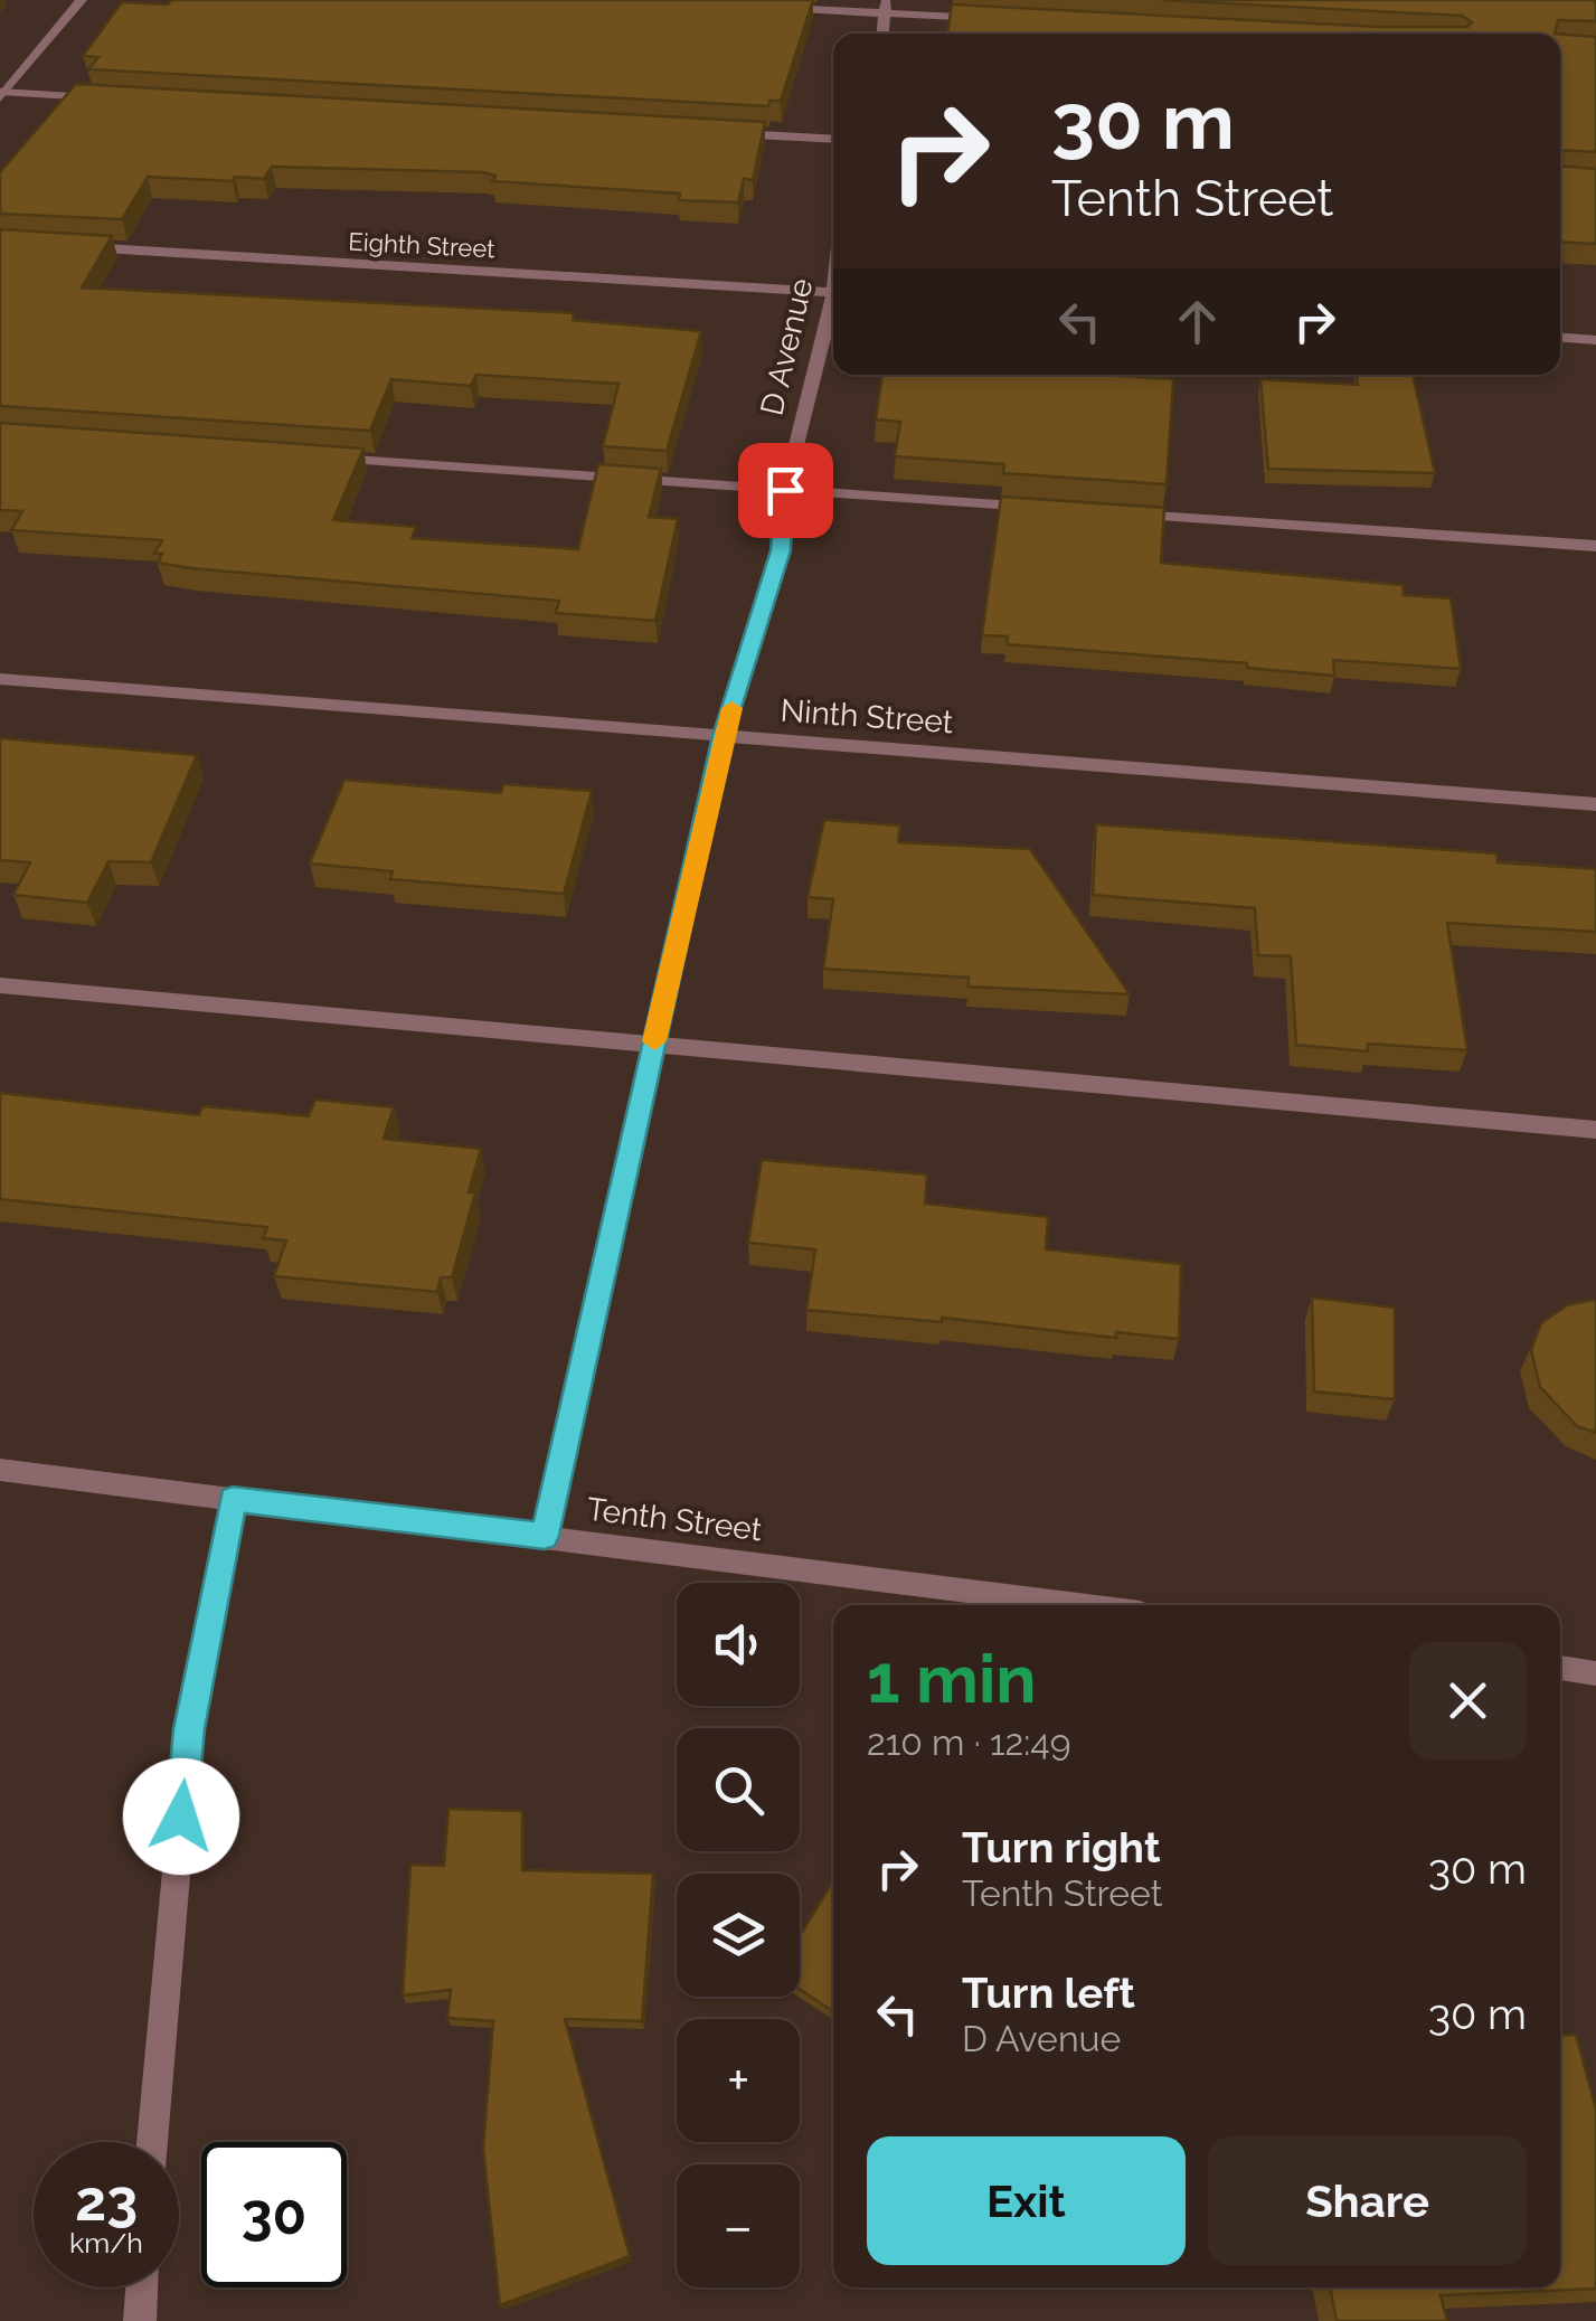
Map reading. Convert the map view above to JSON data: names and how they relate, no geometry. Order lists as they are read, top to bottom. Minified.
{"streets":{"street":["Eighth Street","D Avenue","Ninth Street","Tenth Street"]},"crossings":[["D Avenue","Ninth Street"],["D Avenue","Tenth Street"]],"page":{"turn":["30 m","Tenth Street"],"map_buttons":["+","−"],"heading":["1 min","210 m · 12:49"],"list":[{"name":"Turn right","note":"Tenth Street","value":"30 m"},{"name":"Turn left","note":"D Avenue","value":"30 m"}],"buttons":["Exit","Share"],"speed":"23 km/h","limit":"30"}}
